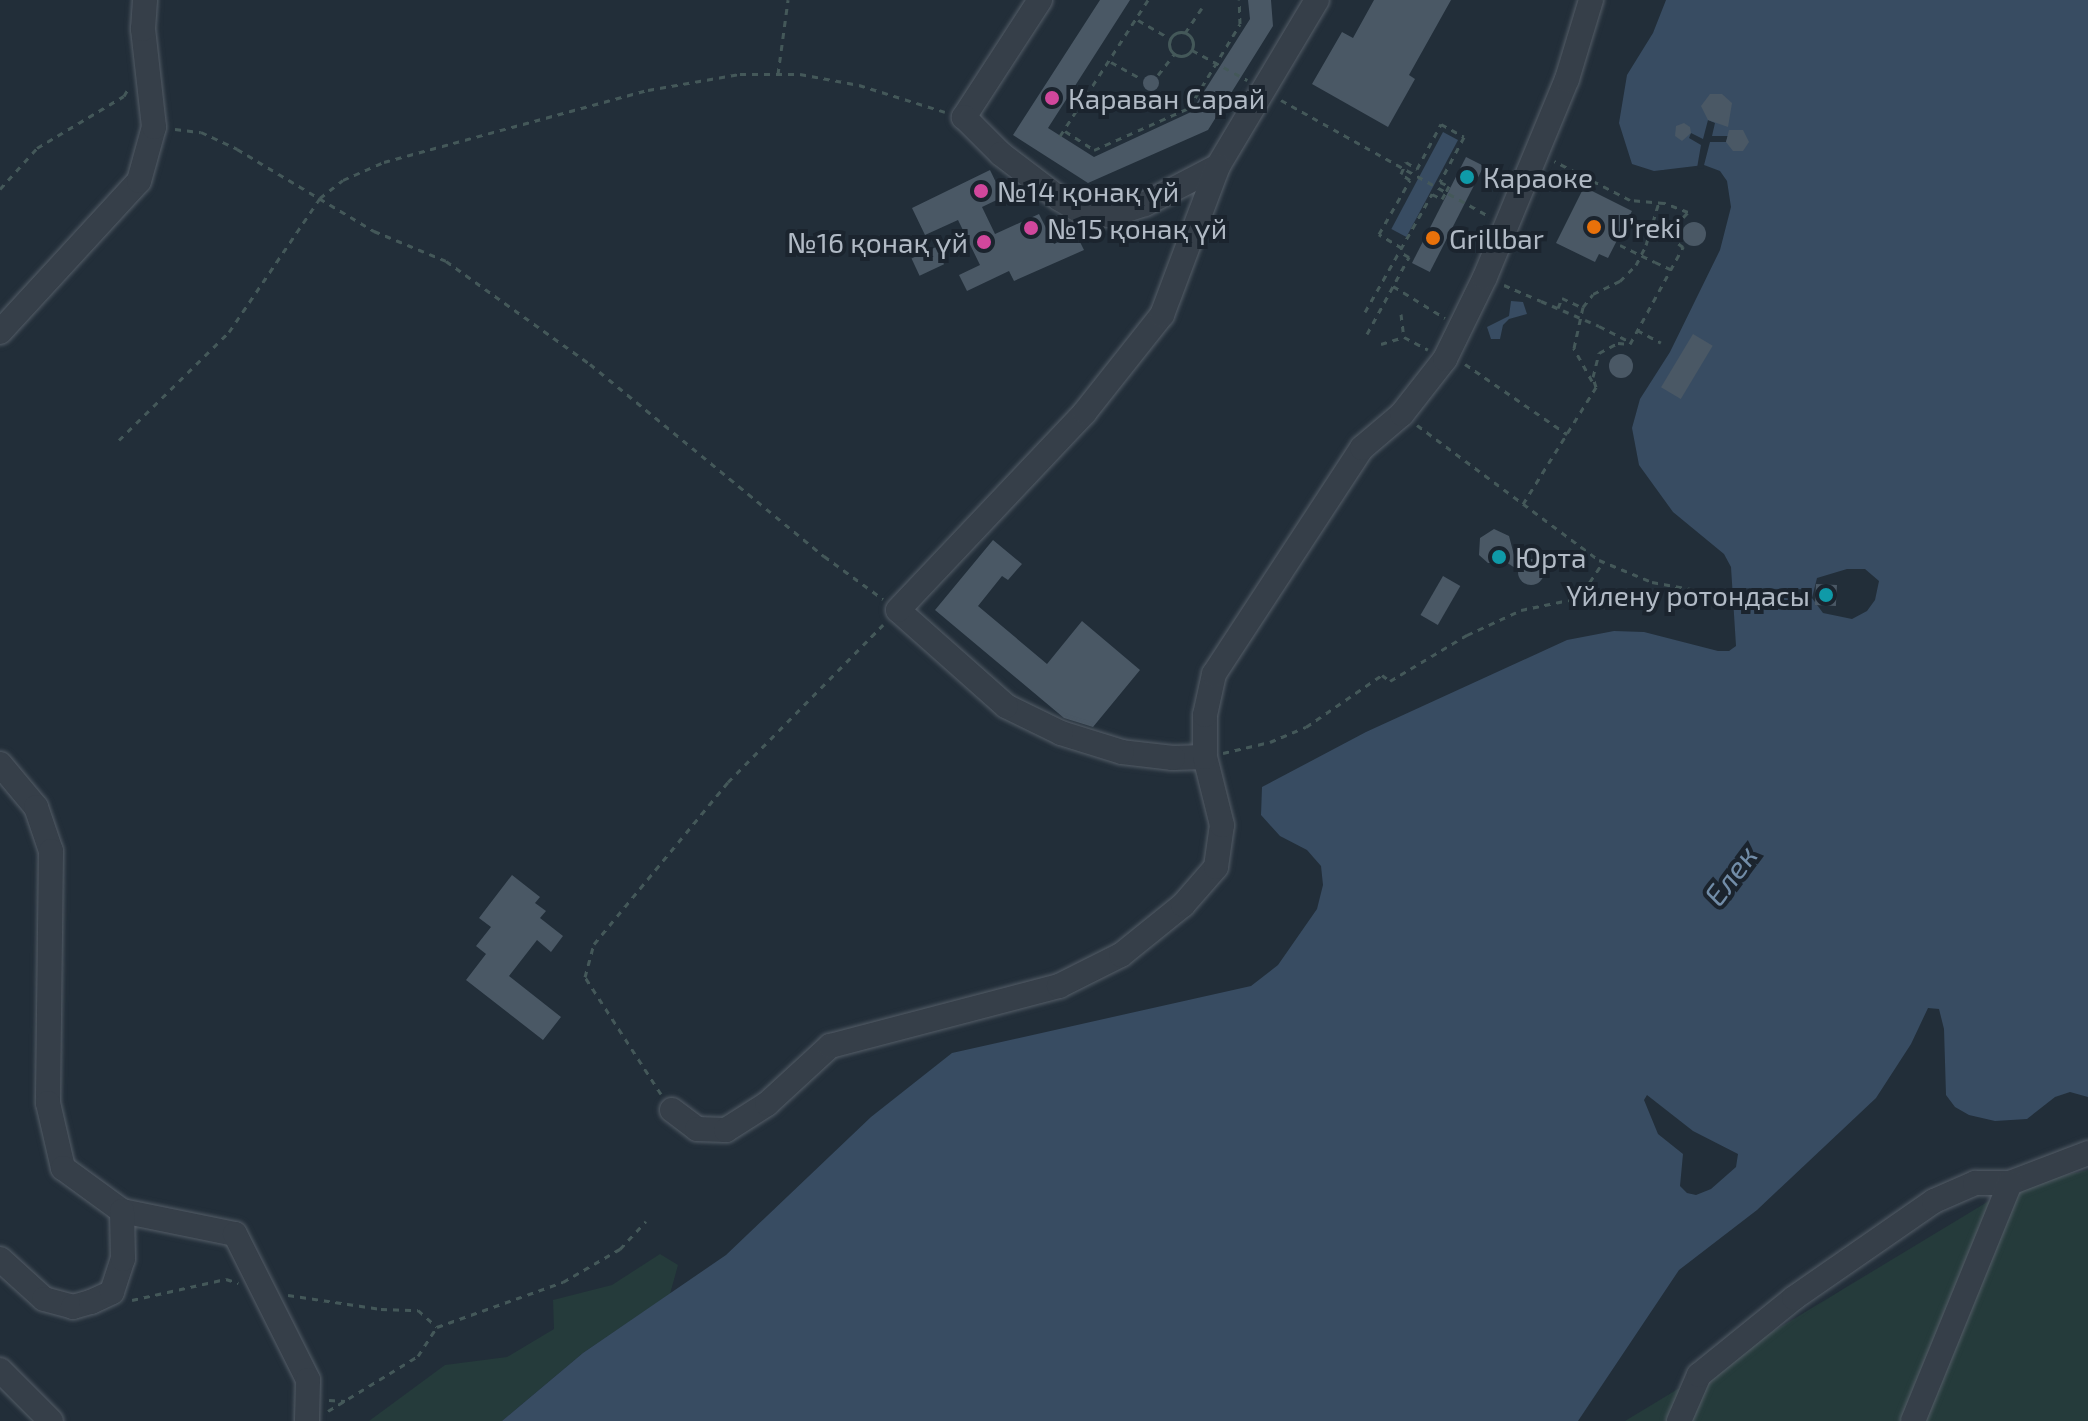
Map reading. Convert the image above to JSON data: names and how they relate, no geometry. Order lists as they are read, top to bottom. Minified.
{"water":["Елек"],"places":["Караван Сарай","Караоке","№14 қонақ үй","U’reki","№15 қонақ үй","Grillbar","№16 қонақ үй","Юрта","Үйлену ротондaсы"]}
